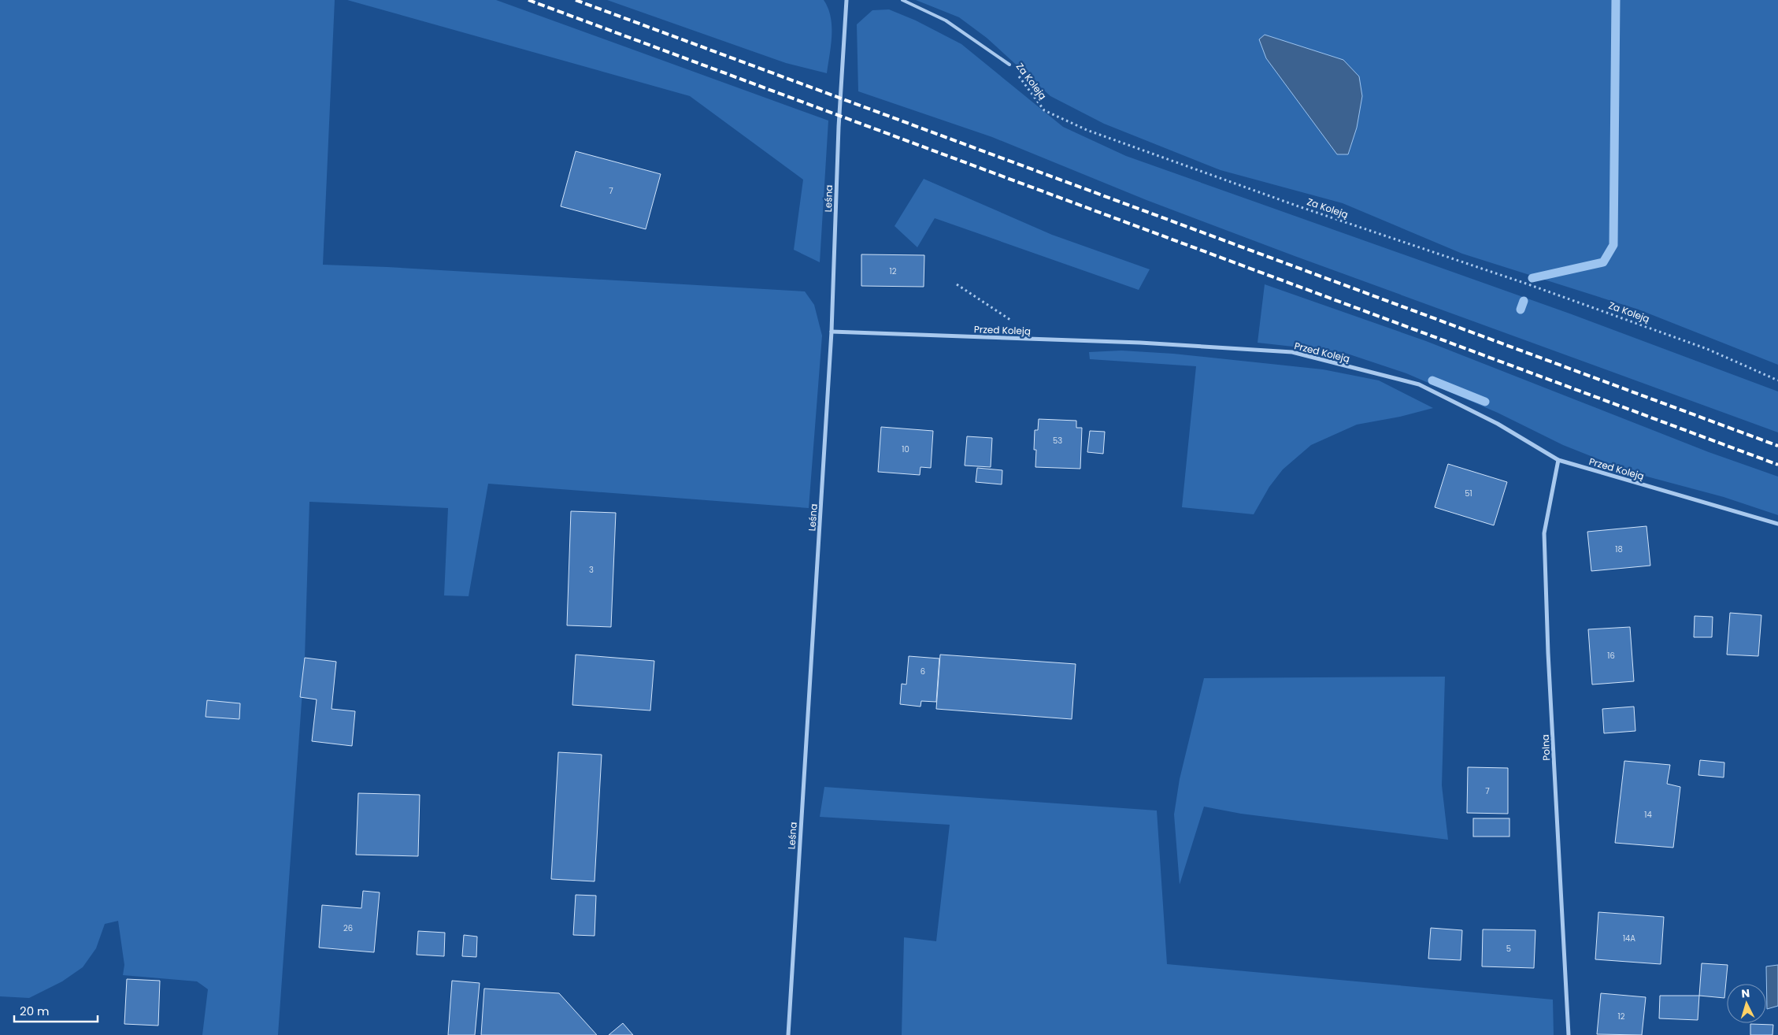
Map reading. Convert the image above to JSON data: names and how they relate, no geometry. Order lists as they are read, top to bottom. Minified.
{"streets":{"street":["Leśna","Przed Koleją","Polna"],"lane":["Za Koleją"]},"crossings":[["Leśna","Przed Koleją"],["Przed Koleją","Polna"]],"house_numbers":["7","12","53","10","51","18","3","16","6","7","14","26","14A","5","12"],"scale_bar":"20 m","north":"top"}
